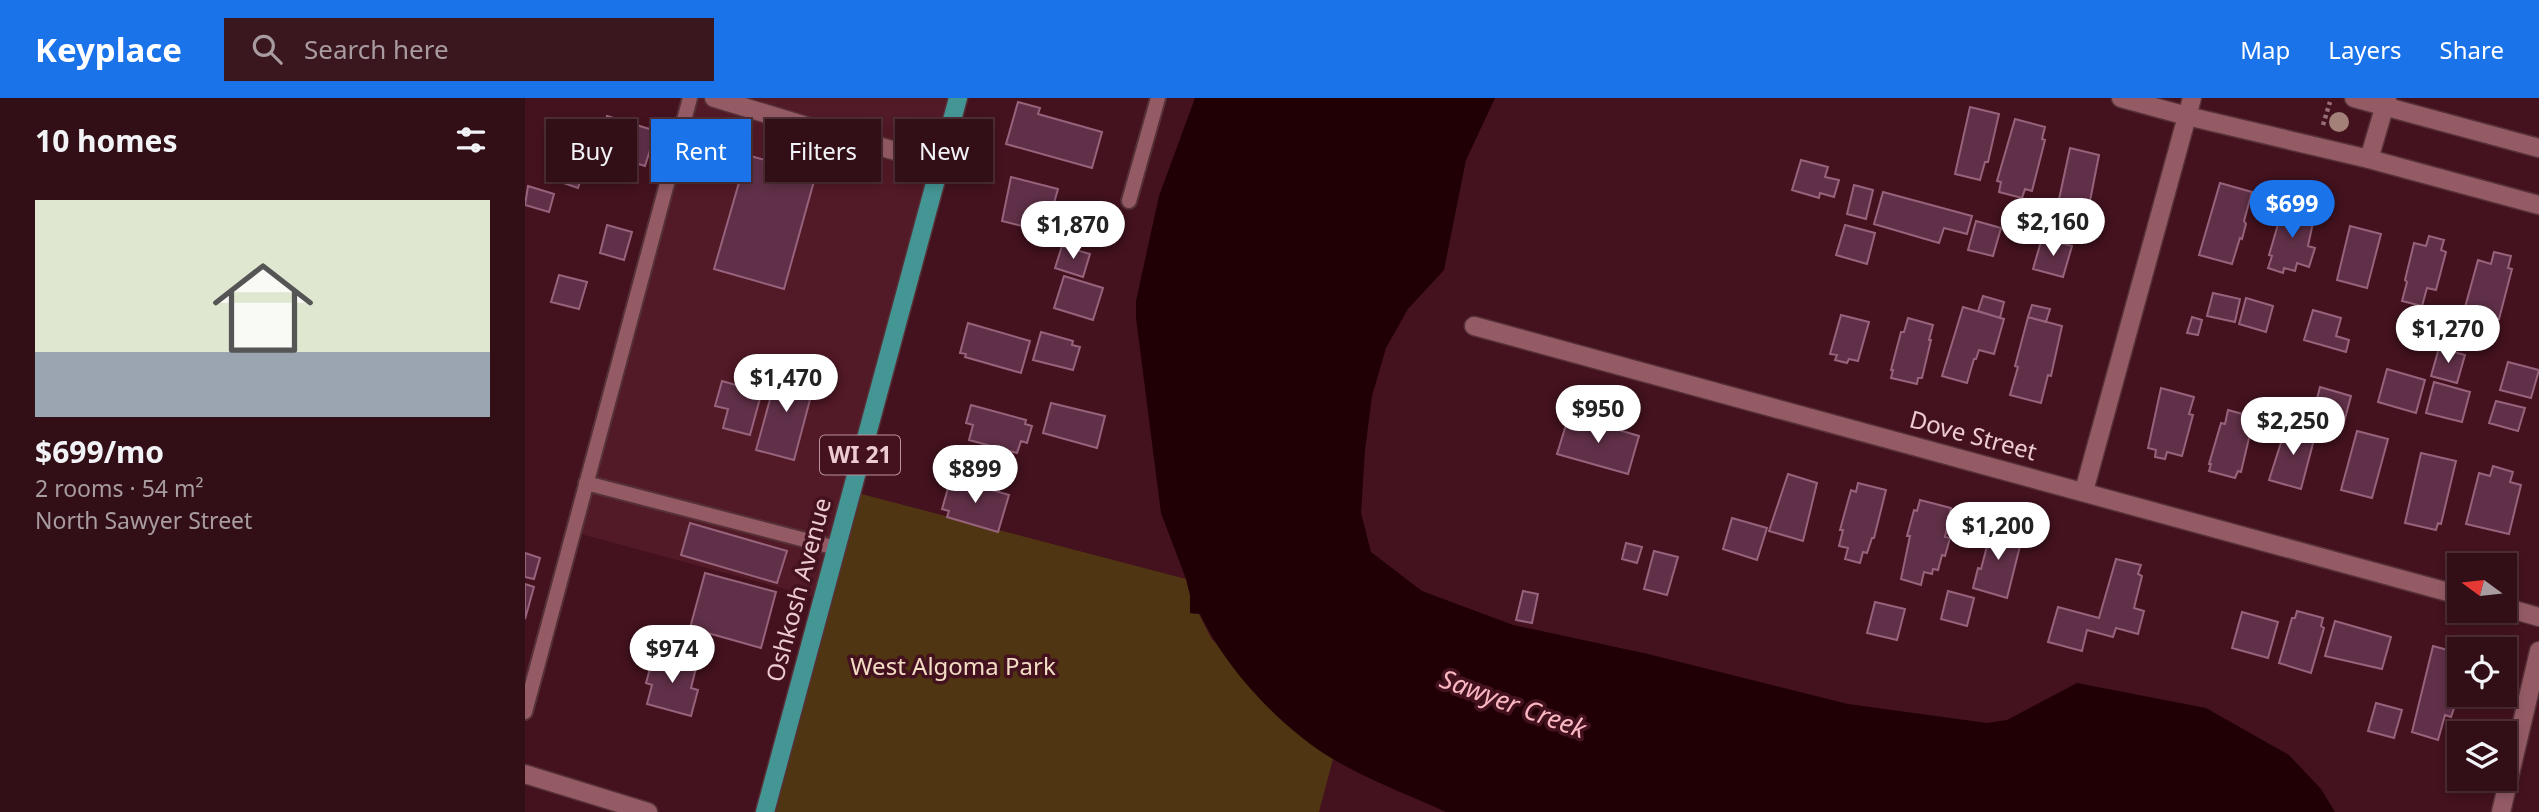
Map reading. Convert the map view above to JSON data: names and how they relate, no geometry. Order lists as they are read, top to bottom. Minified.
{"streets":{"main road":["WI 21","Oshkosh Avenue"],"street":["Dove Street"]},"water":["Sawyer Creek"],"parks":["West Algoma Park"],"north":"left","page":{"header":"Keyplace","search":"Search here","nav":["Map","Layers","Share"],"heading":"10 homes","chip":["Buy","Rent","Filters","New"],"price":["$699","$2,160","$1,870","$1,270","$1,470","$950","$2,250","$899","$1,200","$974"],"list":[{"name":"$699/mo","note":"2 rooms · 54 m² · North Sawyer Street"}]}}
